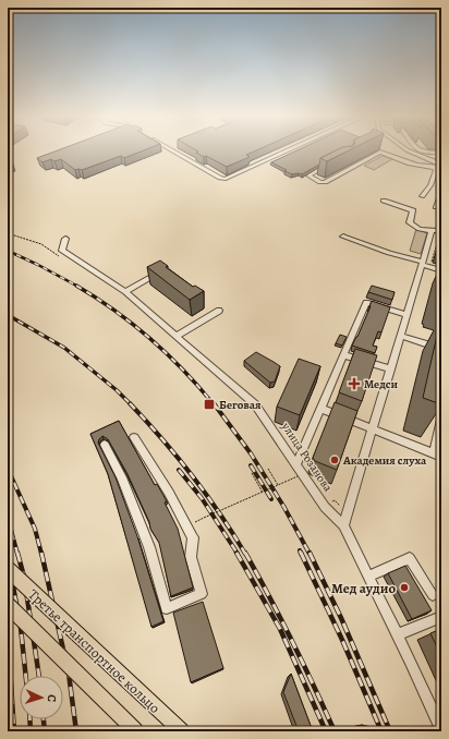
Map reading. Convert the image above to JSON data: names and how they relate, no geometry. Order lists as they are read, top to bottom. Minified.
{"streets":{"main road":["Третье транспортное кольцо"],"street":["улица Розанова"]},"places":{"health":["Медси"],"transit":["Беговая"],"other":["Академия слуха","Мед аудио"]},"north":"right"}
